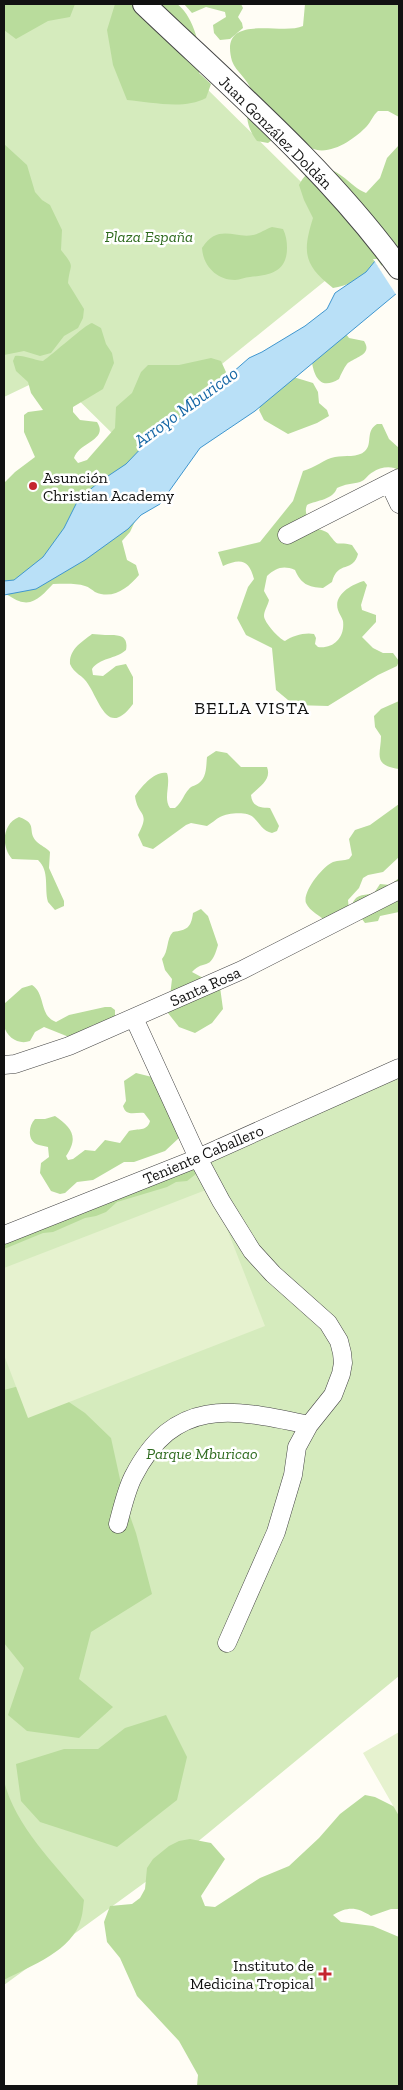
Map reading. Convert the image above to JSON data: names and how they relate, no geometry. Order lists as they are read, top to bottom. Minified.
{"streets":{"street":["Juan González Doldán","Santa Rosa","Teniente Caballero"]},"districts":["BELLA VISTA"],"water":["Arroyo Mburicao"],"parks":["Plaza España","Parque Mburicao"],"places":{"other":["Asunción Christian Academy"],"health":["Instituto de Medicina Tropical"]}}
